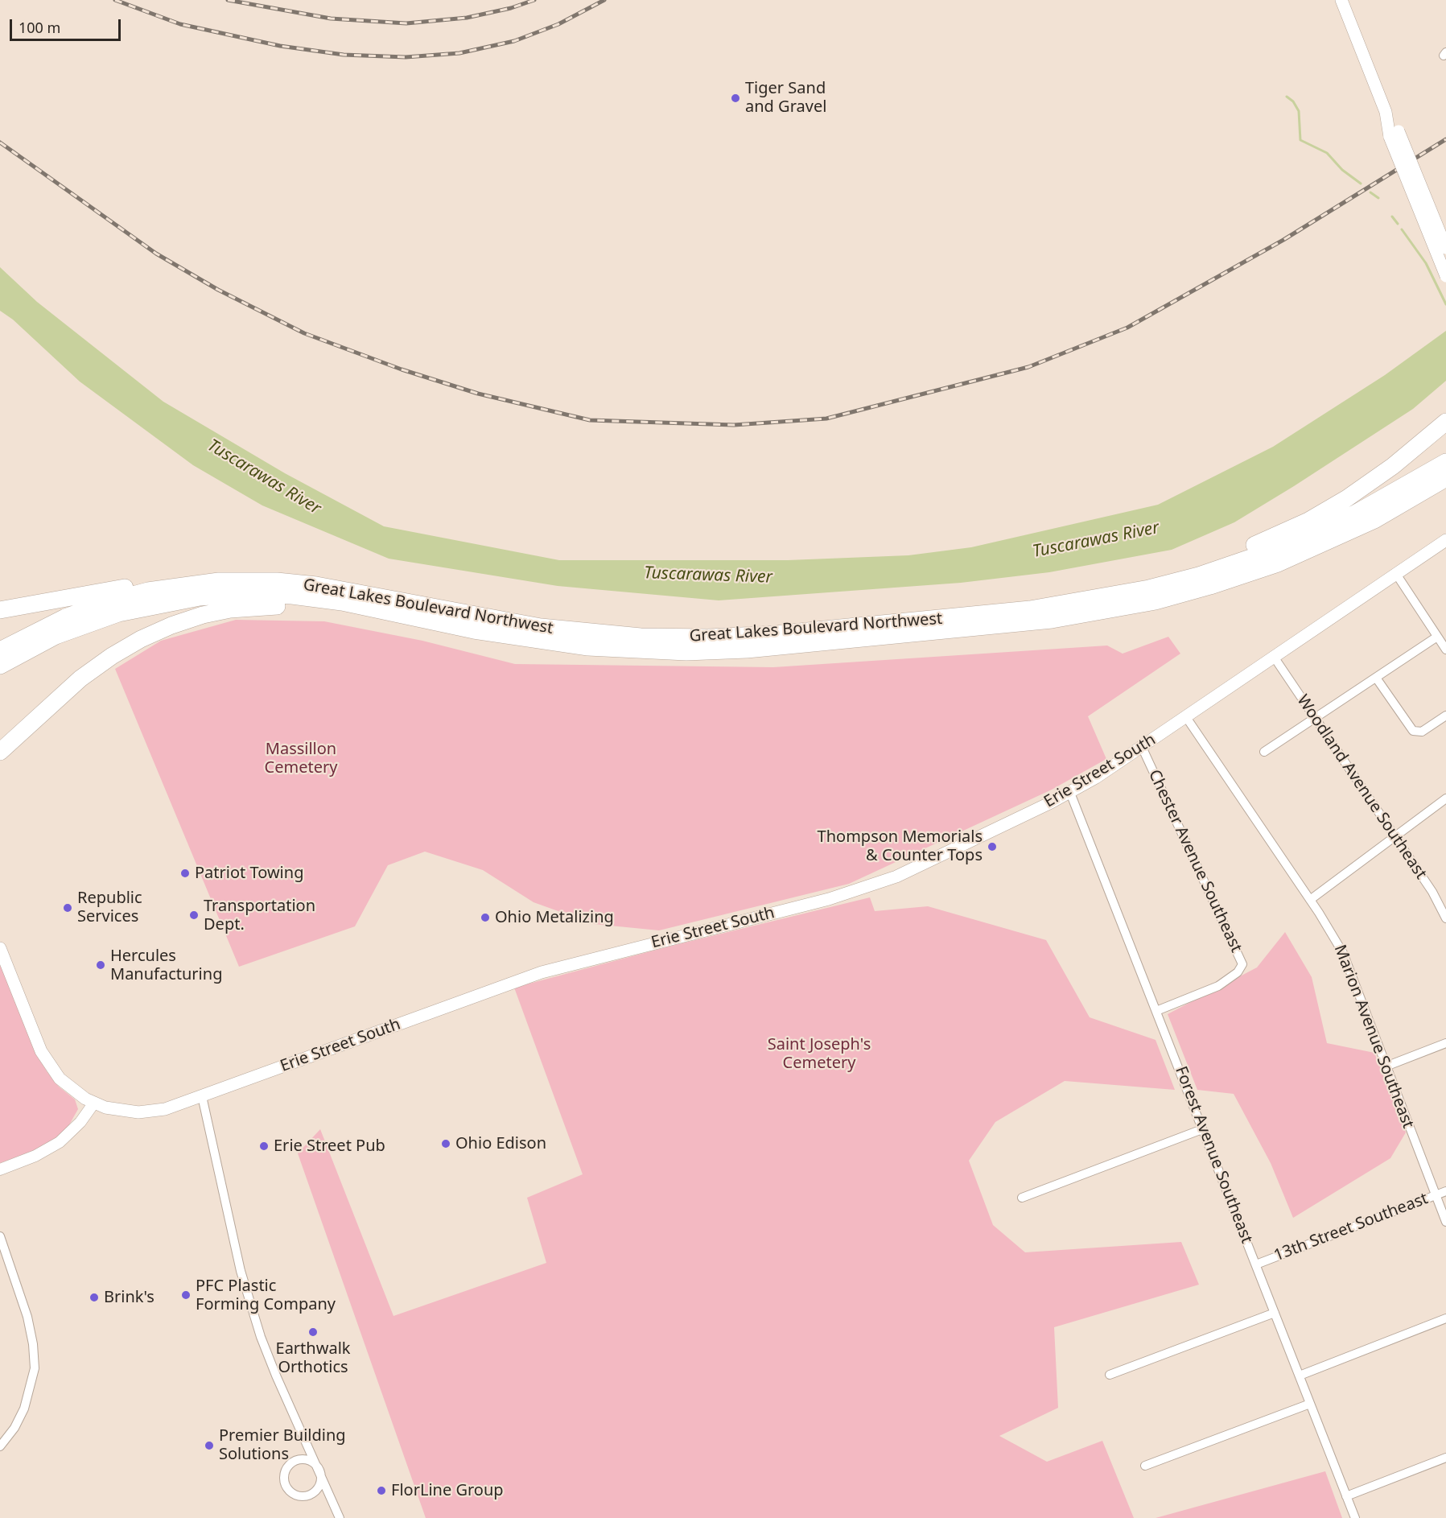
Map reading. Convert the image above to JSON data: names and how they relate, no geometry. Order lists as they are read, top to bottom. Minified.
{"streets":{"highway":["Great Lakes Boulevard Northwest"],"main road":["Erie Street South"],"street":["Woodland Avenue Southeast","Chester Avenue Southeast","Marion Avenue Southeast","Forest Avenue Southeast","13th Street Southeast"]},"crossings":[["Erie Street South","Woodland Avenue Southeast"],["Erie Street South","Chester Avenue Southeast"],["Erie Street South","Marion Avenue Southeast"],["Erie Street South","Forest Avenue Southeast"],["Chester Avenue Southeast","Forest Avenue Southeast"],["Marion Avenue Southeast","13th Street Southeast"],["Forest Avenue Southeast","13th Street Southeast"]],"water":["Tuscarawas River"],"parks":["Massillon Cemetery","Saint Joseph's Cemetery"],"places":["Tiger Sand and Gravel","Thompson Memorials & Counter Tops","Patriot Towing","Republic Services","Transportation Dept.","Ohio Metalizing","Hercules Manufacturing","Ohio Edison","Erie Street Pub","PFC Plastic Forming Company","Brink's","Earthwalk Orthotics","Premier Building Solutions","FlorLine Group"],"scale_bar":"100 m"}
